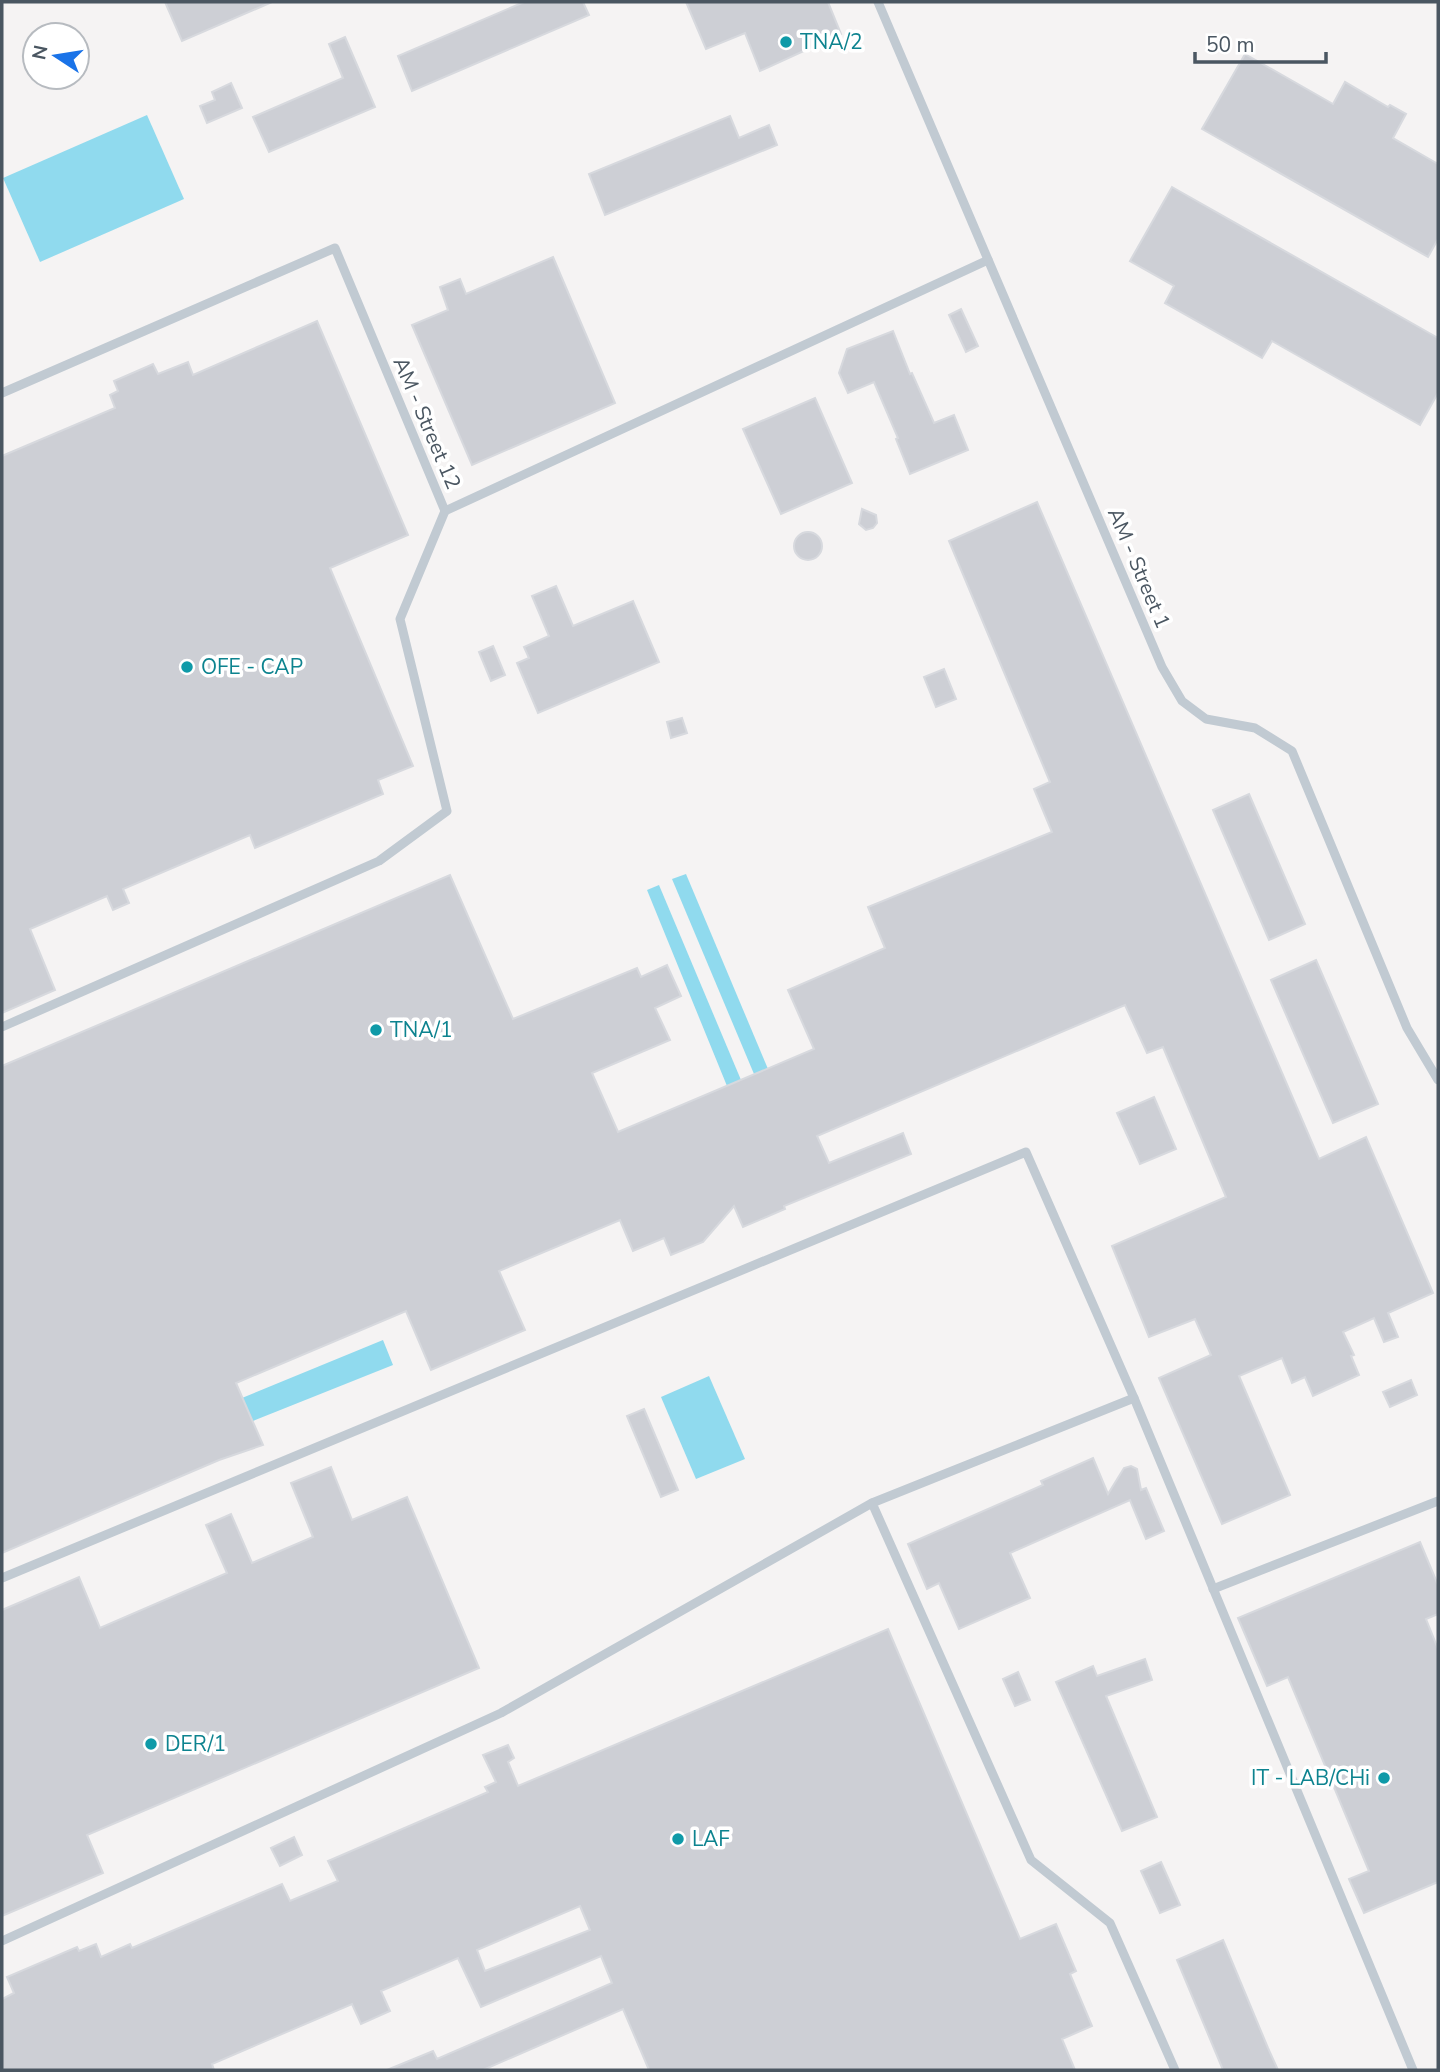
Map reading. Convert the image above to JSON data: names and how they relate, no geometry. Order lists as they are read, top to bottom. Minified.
{"streets":{"lane":["AM - Street 12","AM - Street 1"]},"crossings":[["AM - Street 12","AM - Street 1"]],"places":["TNA/2","OFE - CAP","TNA/1","DER/1","IT - LAB/CHi","LAF"],"scale_bar":"50 m","north":"left"}
